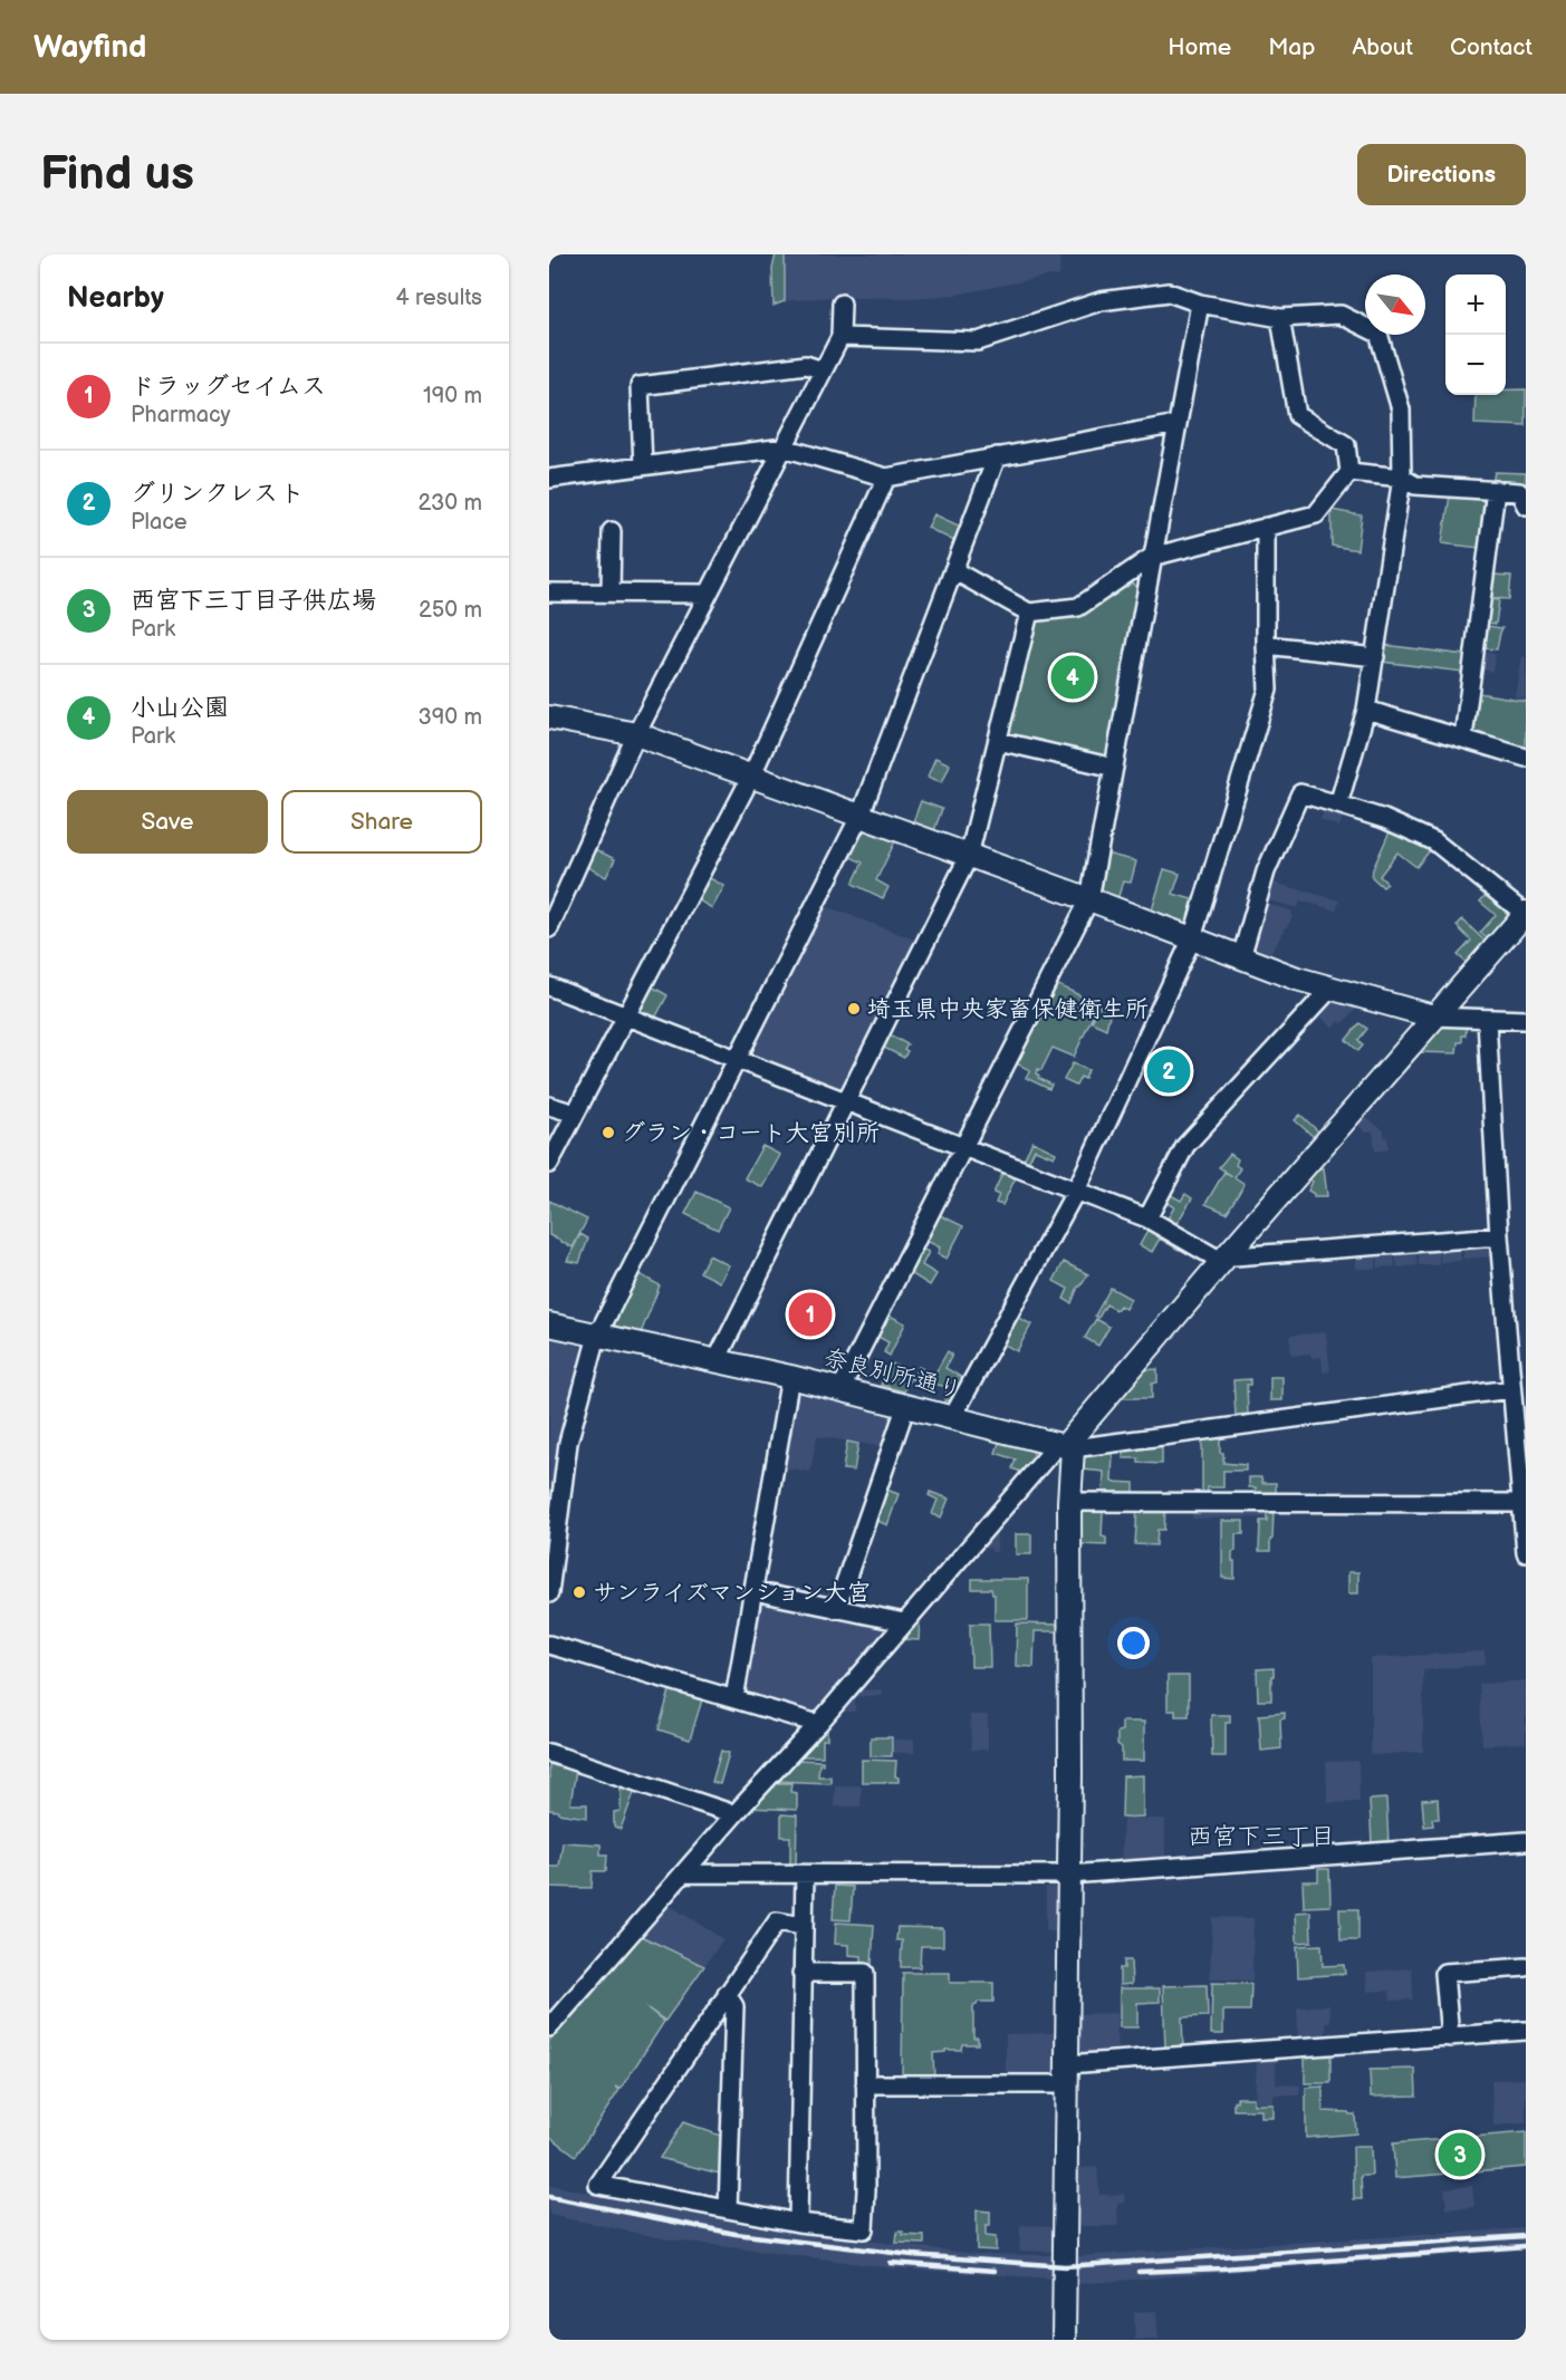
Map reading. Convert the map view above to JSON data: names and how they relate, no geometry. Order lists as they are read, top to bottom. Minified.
{"streets":{"street":["奈良別所通り"]},"districts":["西宮下三丁目"],"places":["埼玉県中央家畜保健衛生所","グラン・コート大宮別所","サンライズマンション大宮"],"north":"bottom right","page":{"header":"Wayfind","nav":["Home","Map","About","Contact"],"buttons":["Directions",["Save","Share"]],"title":"Find us","heading":["Nearby","4 results"],"map_buttons":["+","−"],"list":[{"mark":"1","name":"ドラッグセイムス","note":"Pharmacy","value":"190 m"},{"mark":"2","name":"グリンクレスト","note":"Place","value":"230 m"},{"mark":"3","name":"西宮下三丁目子供広場","note":"Park","value":"250 m"},{"mark":"4","name":"小山公園","note":"Park","value":"390 m"}],"pins":["4","2","1","3"]}}
